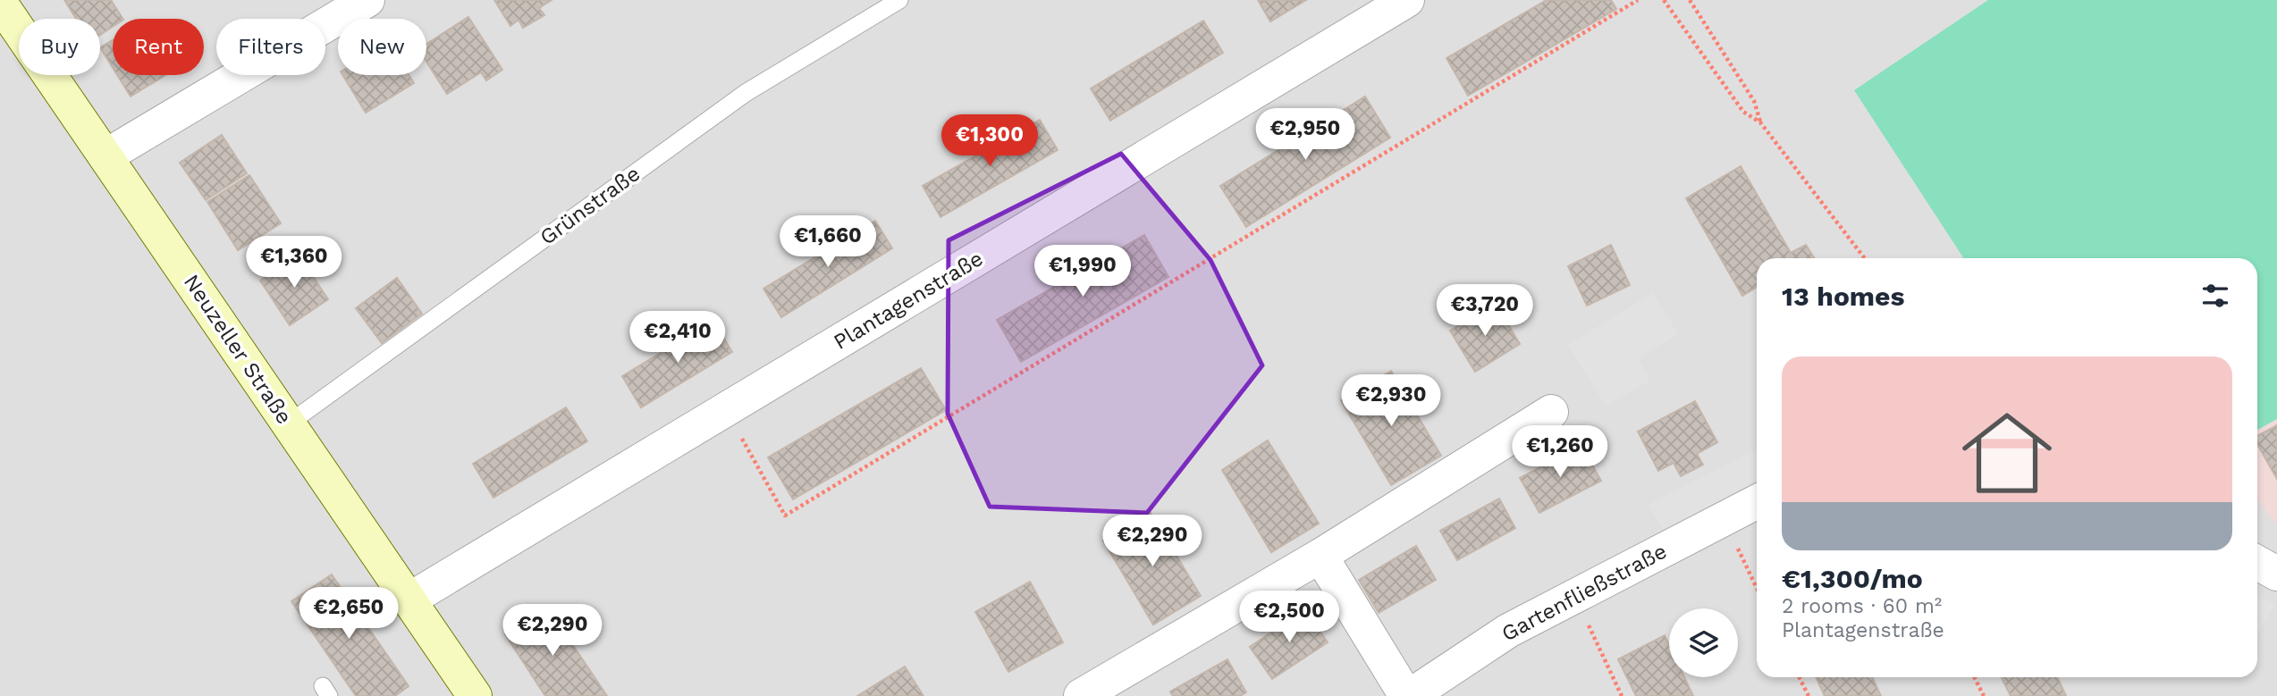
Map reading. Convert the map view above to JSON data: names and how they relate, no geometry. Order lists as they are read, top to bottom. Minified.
{"streets":{"main road":["Neuzeller Straße"],"street":["Plantagenstraße","Gartenfließstraße"],"lane":["Grünstraße"]},"crossings":[["Grünstraße","Neuzeller Straße"],["Plantagenstraße","Neuzeller Straße"]],"page":{"chip":["Buy","Rent","Filters","New"],"price":["€2,950","€1,300","€1,660","€1,360","€1,990","€3,720","€2,410","€2,930","€1,260","€2,290","€2,650","€2,500","€2,290"],"heading":"13 homes","list":[{"name":"€1,300/mo","note":"2 rooms · 60 m² · Plantagenstraße"}]}}
